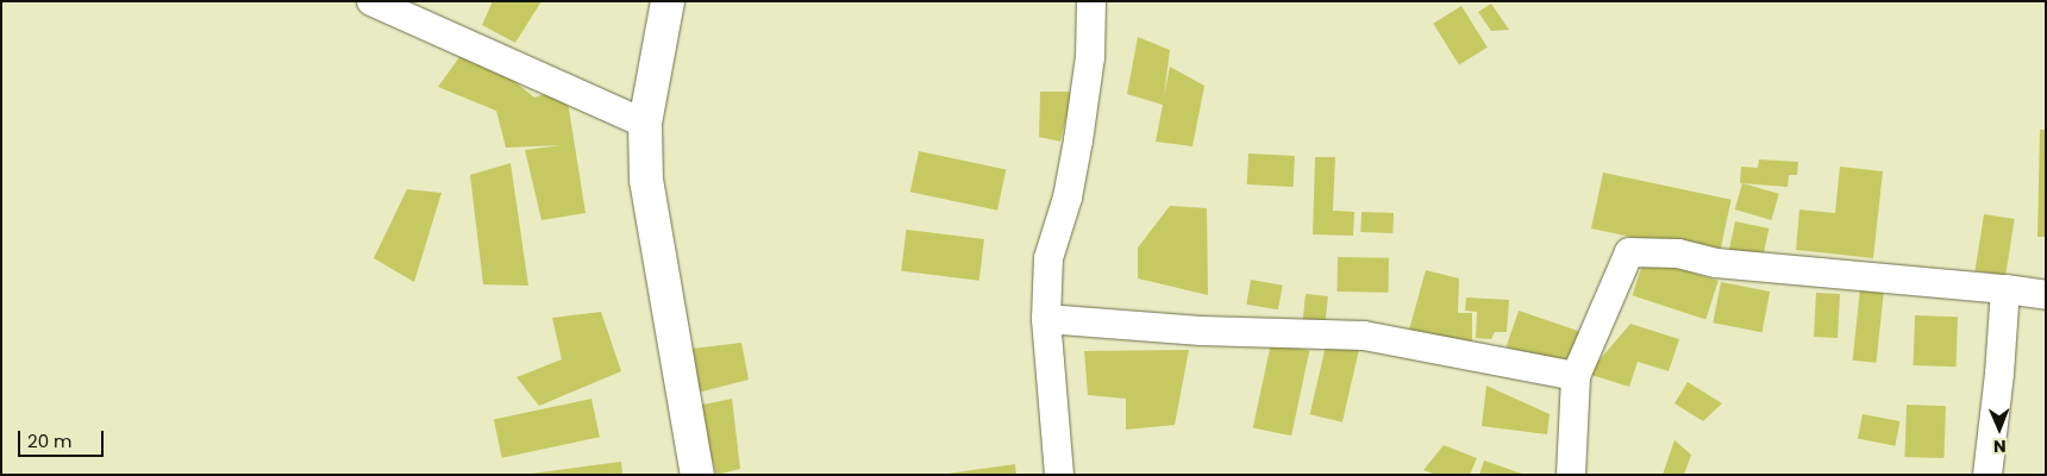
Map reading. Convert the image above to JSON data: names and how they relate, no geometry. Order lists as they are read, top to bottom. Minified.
{"scale_bar":"20 m","north":"bottom"}
